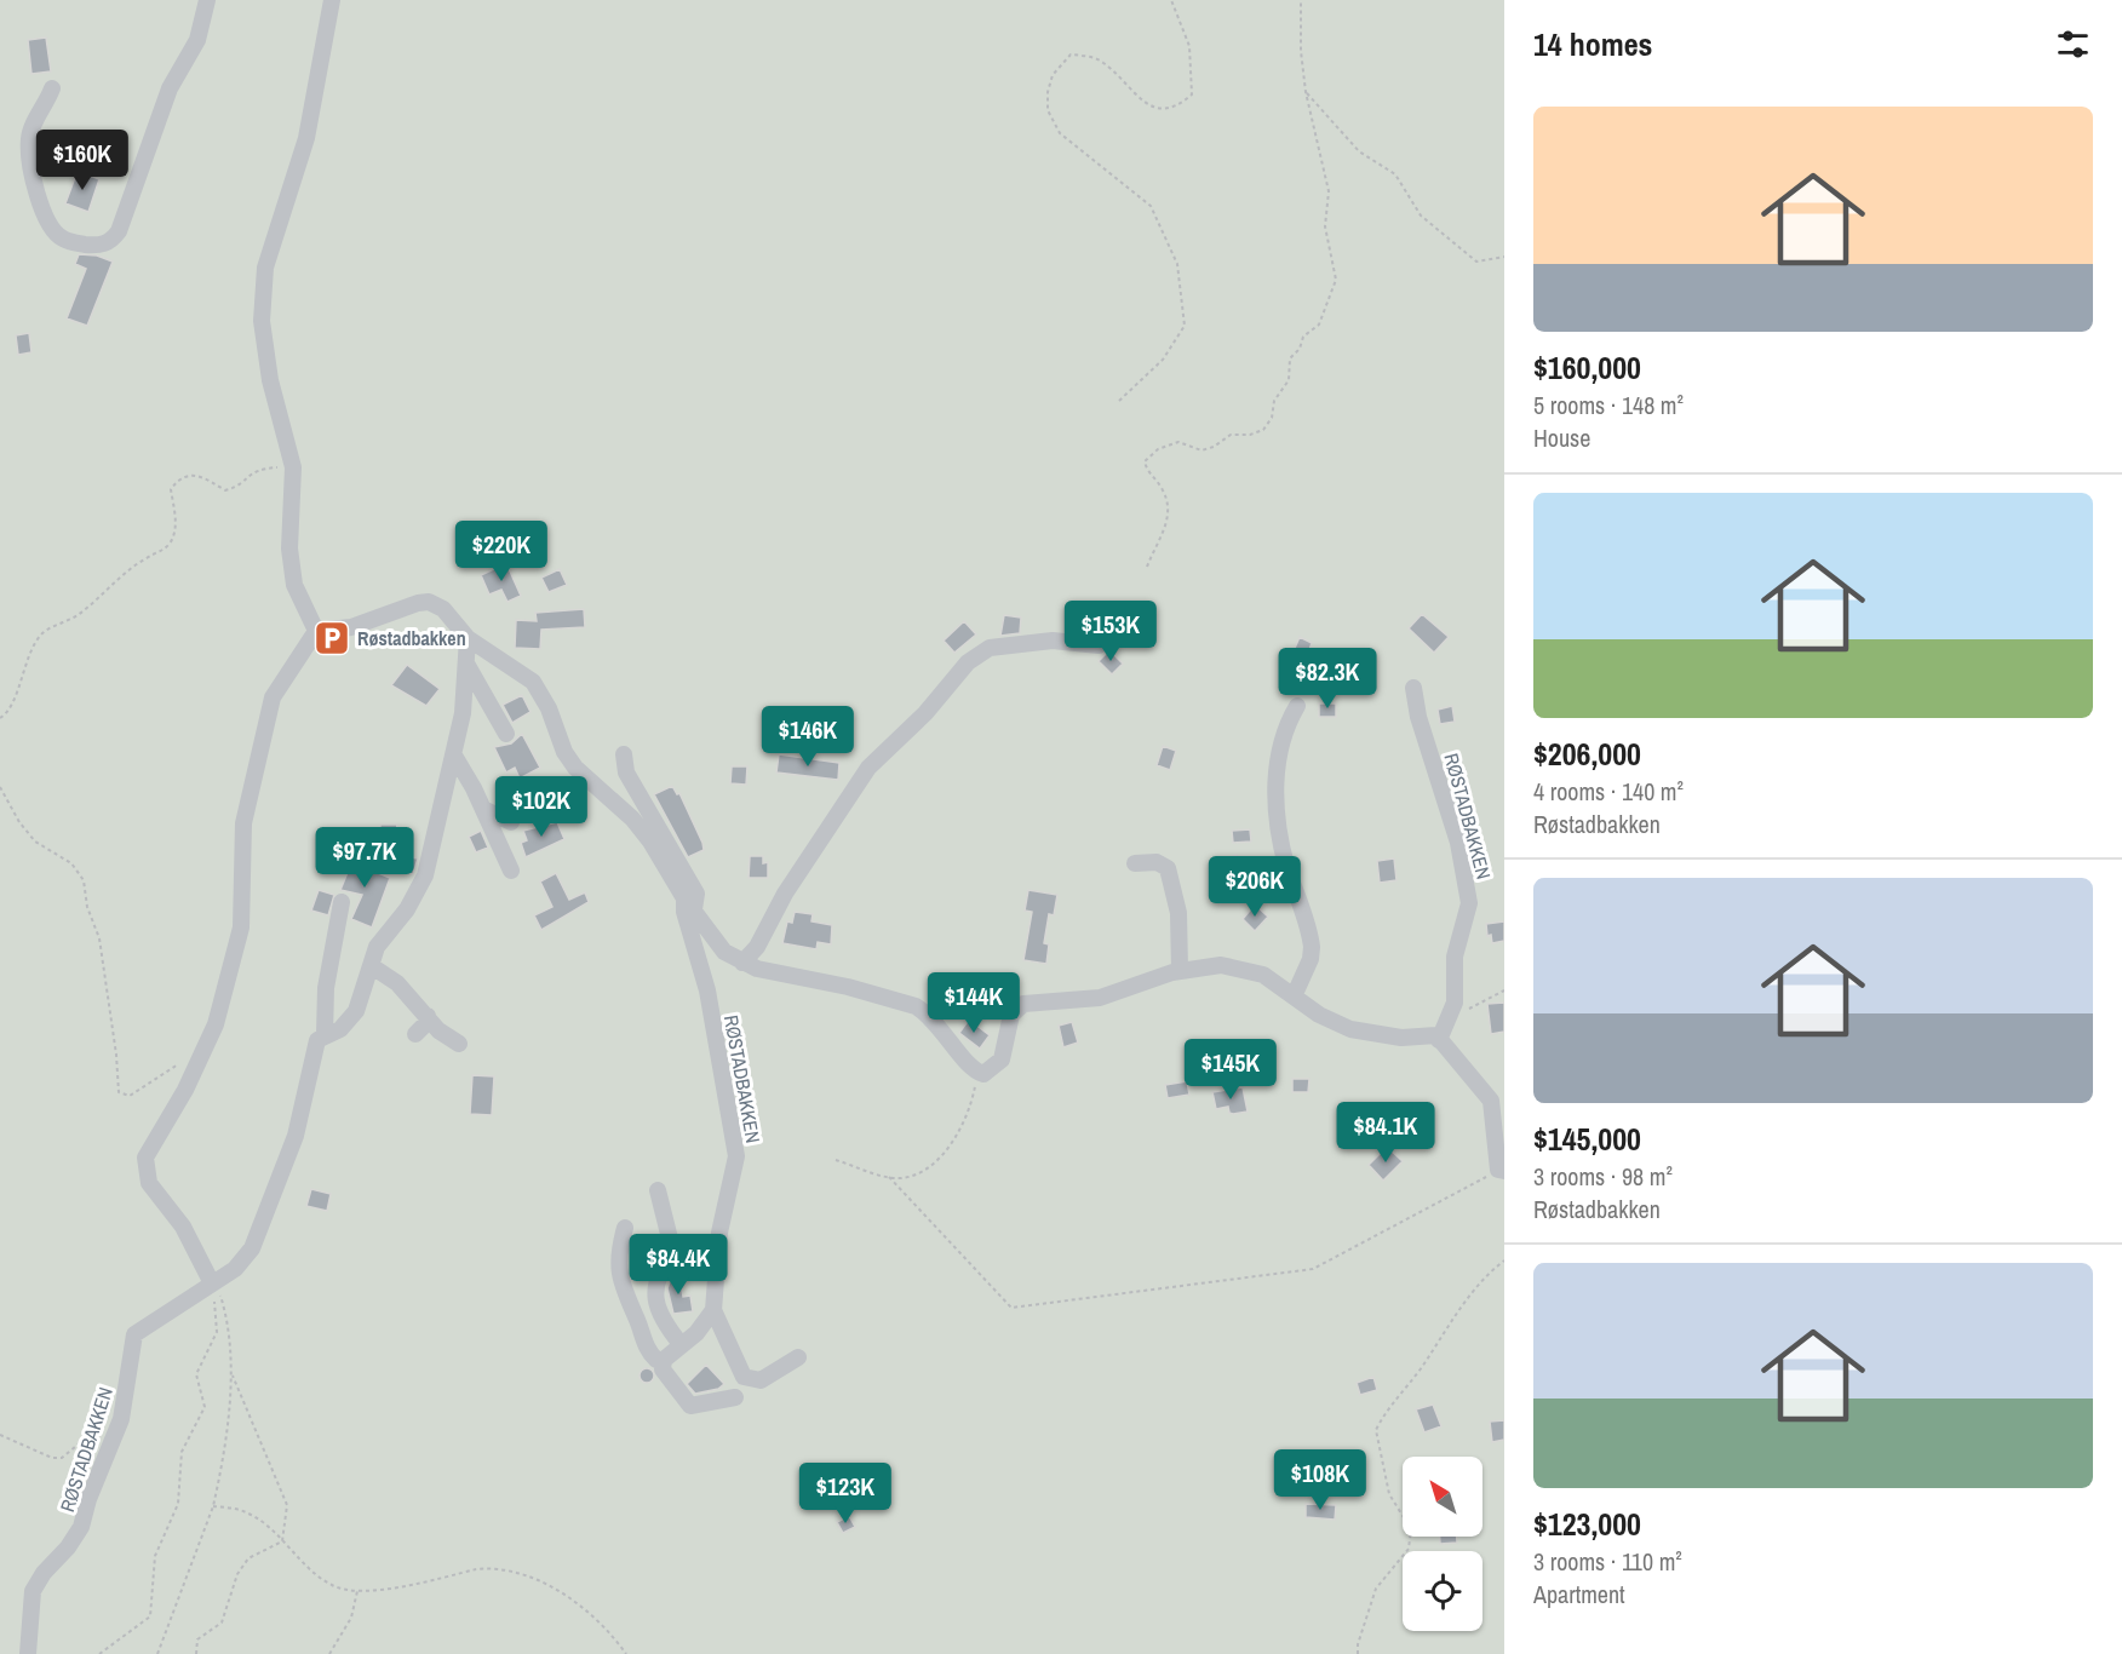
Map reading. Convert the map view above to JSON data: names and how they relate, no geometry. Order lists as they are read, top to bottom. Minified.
{"streets":{"street":["RØSTADBAKKEN"]},"places":{"parking":["Røstadbakken"]},"north":"top left","page":{"heading":"14 homes","list":[{"name":"$160,000","note":"5 rooms · 148 m² · House"},{"name":"$206,000","note":"4 rooms · 140 m² · Røstadbakken"},{"name":"$145,000","note":"3 rooms · 98 m² · Røstadbakken"},{"name":"$123,000","note":"3 rooms · 110 m² · Apartment"}],"price":["$160K","$220K","$153K","$82.3K","$146K","$102K","$97.7K","$206K","$144K","$145K","$84.1K","$84.4K","$108K","$123K"]}}
